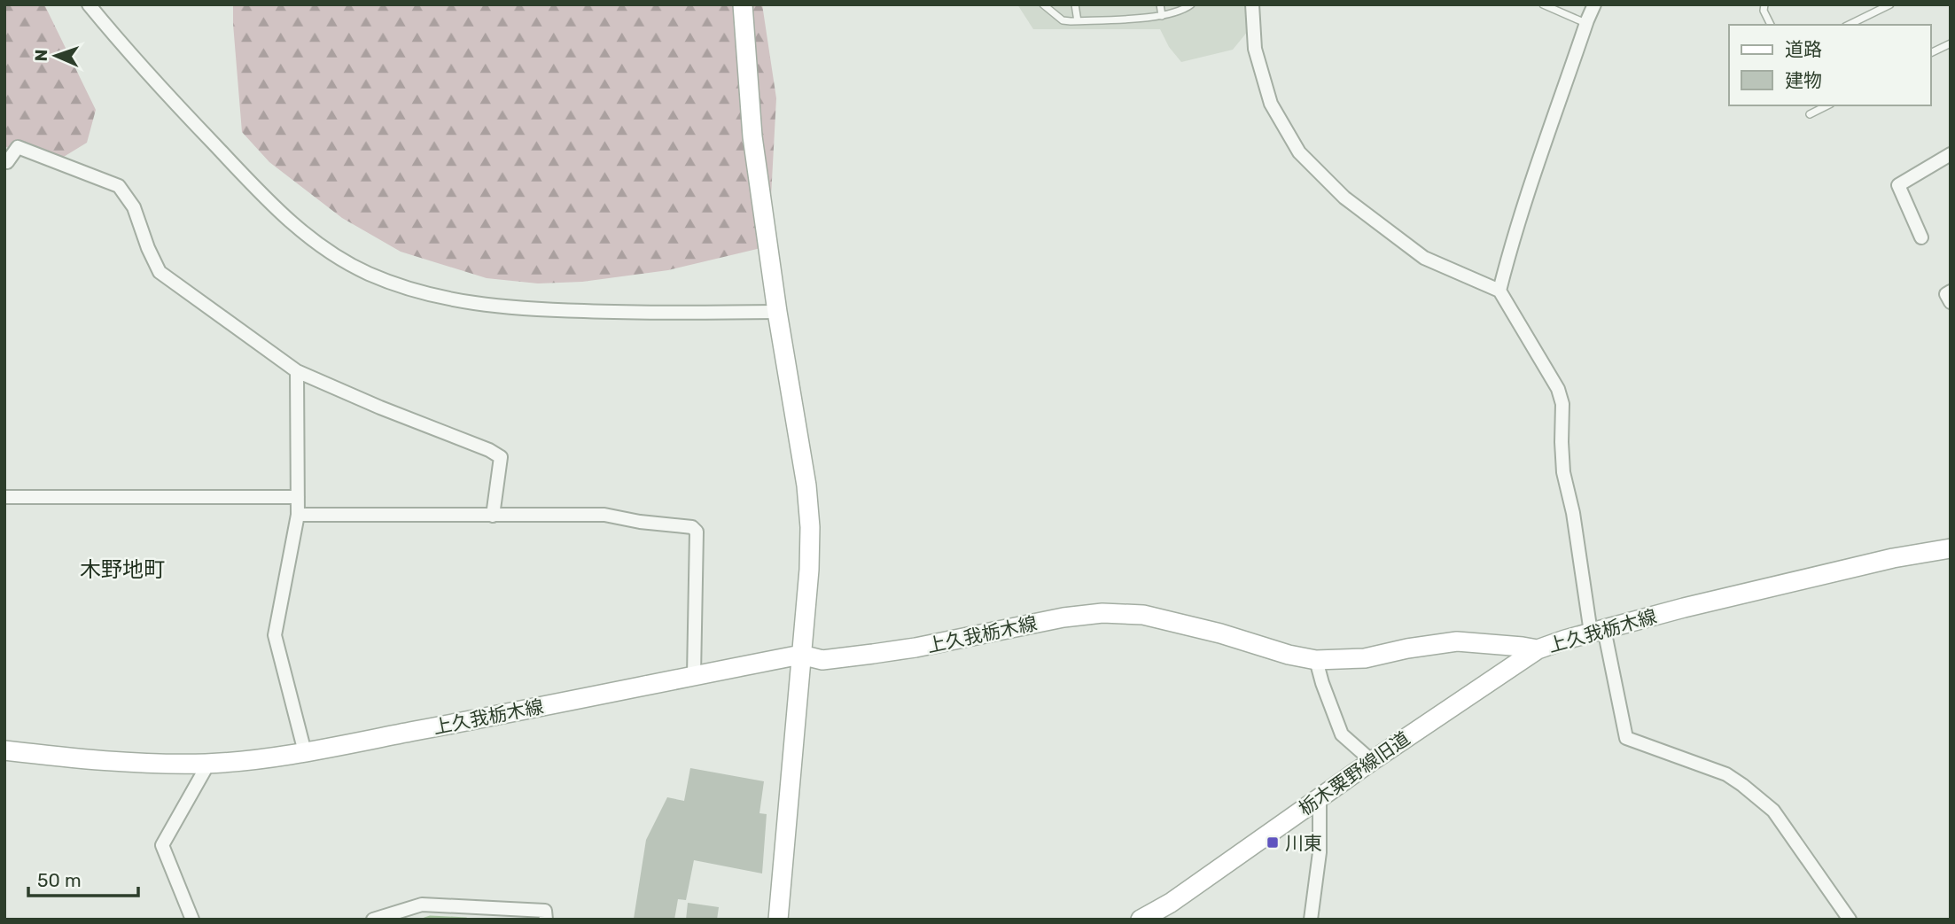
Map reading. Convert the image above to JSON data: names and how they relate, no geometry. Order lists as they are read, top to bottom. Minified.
{"streets":{"main road":["上久我栃木線","栃木粟野線旧道"]},"crossings":[["上久我栃木線","栃木粟野線旧道"]],"districts":["木野地町"],"places":{"transit":["川東"]},"legend":["道路","建物"],"scale_bar":"50 m","north":"left"}
